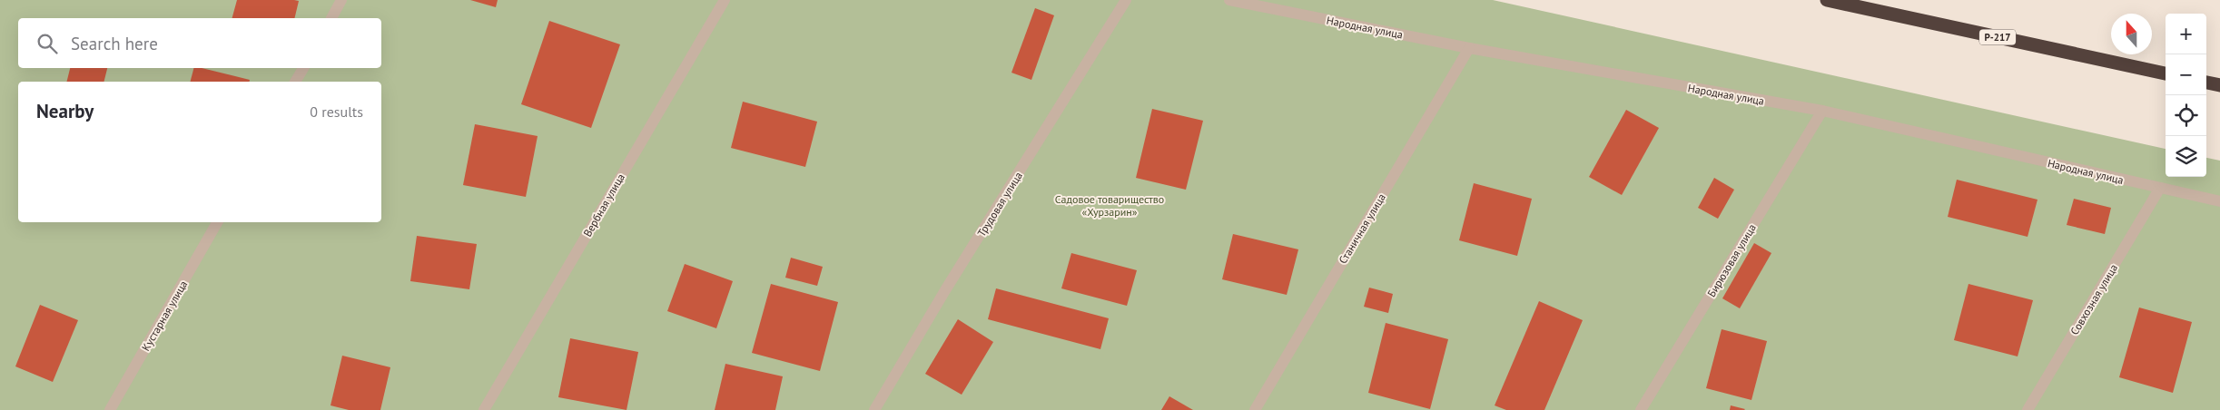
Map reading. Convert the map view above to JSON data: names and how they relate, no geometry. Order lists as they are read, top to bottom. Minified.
{"streets":{"highway":["Р-217"],"street":["Народная улица","Трудовая улица","Вербная улица","Станичная улица","Бирюзовая улица","Совхозная улица","Кустарная улица"]},"crossings":[["Народная улица","Станичная улица"],["Народная улица","Бирюзовая улица"],["Народная улица","Совхозная улица"]],"parks":["Садовое товарищество «Хурзарин»"],"north":"top","page":{"map_buttons":["+","−"],"search":"Search here","heading":["Nearby","0 results"]}}
